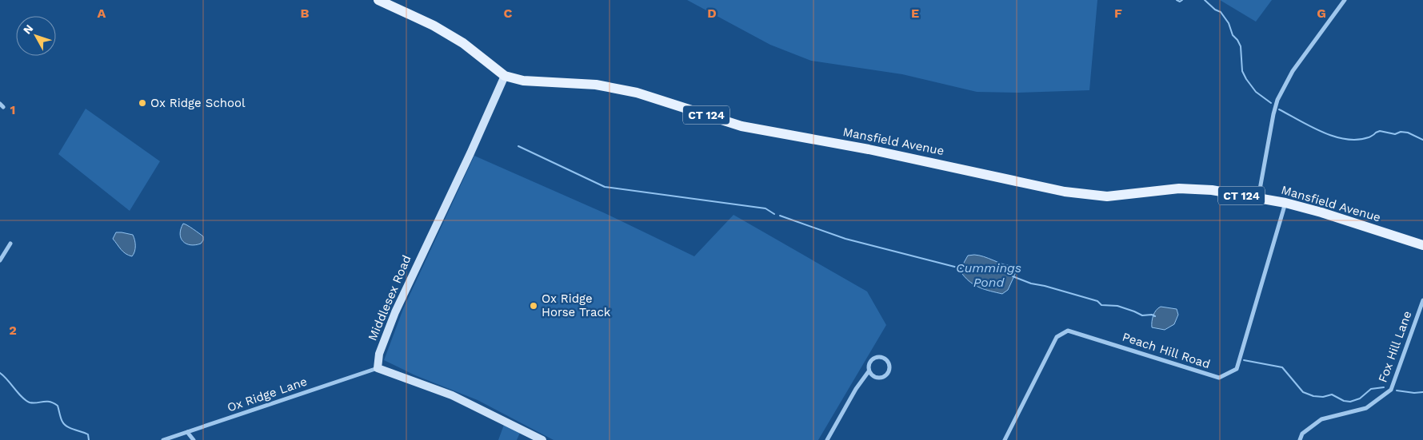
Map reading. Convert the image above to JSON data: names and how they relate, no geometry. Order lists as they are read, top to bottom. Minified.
{"streets":{"main road":["CT 124","Mansfield Avenue","Middlesex Road"],"street":["Fox Hill Lane","Peach Hill Road","Ox Ridge Lane"]},"crossings":[["Mansfield Avenue","Middlesex Road"],["Mansfield Avenue","Peach Hill Road"],["Middlesex Road","Ox Ridge Lane"]],"water":["Cummings Pond"],"places":["Ox Ridge School","Ox Ridge Horse Track"],"north":"top left","grid":{"columns":["A","B","C","D","E","F","G"],"rows":["1","2"]}}
